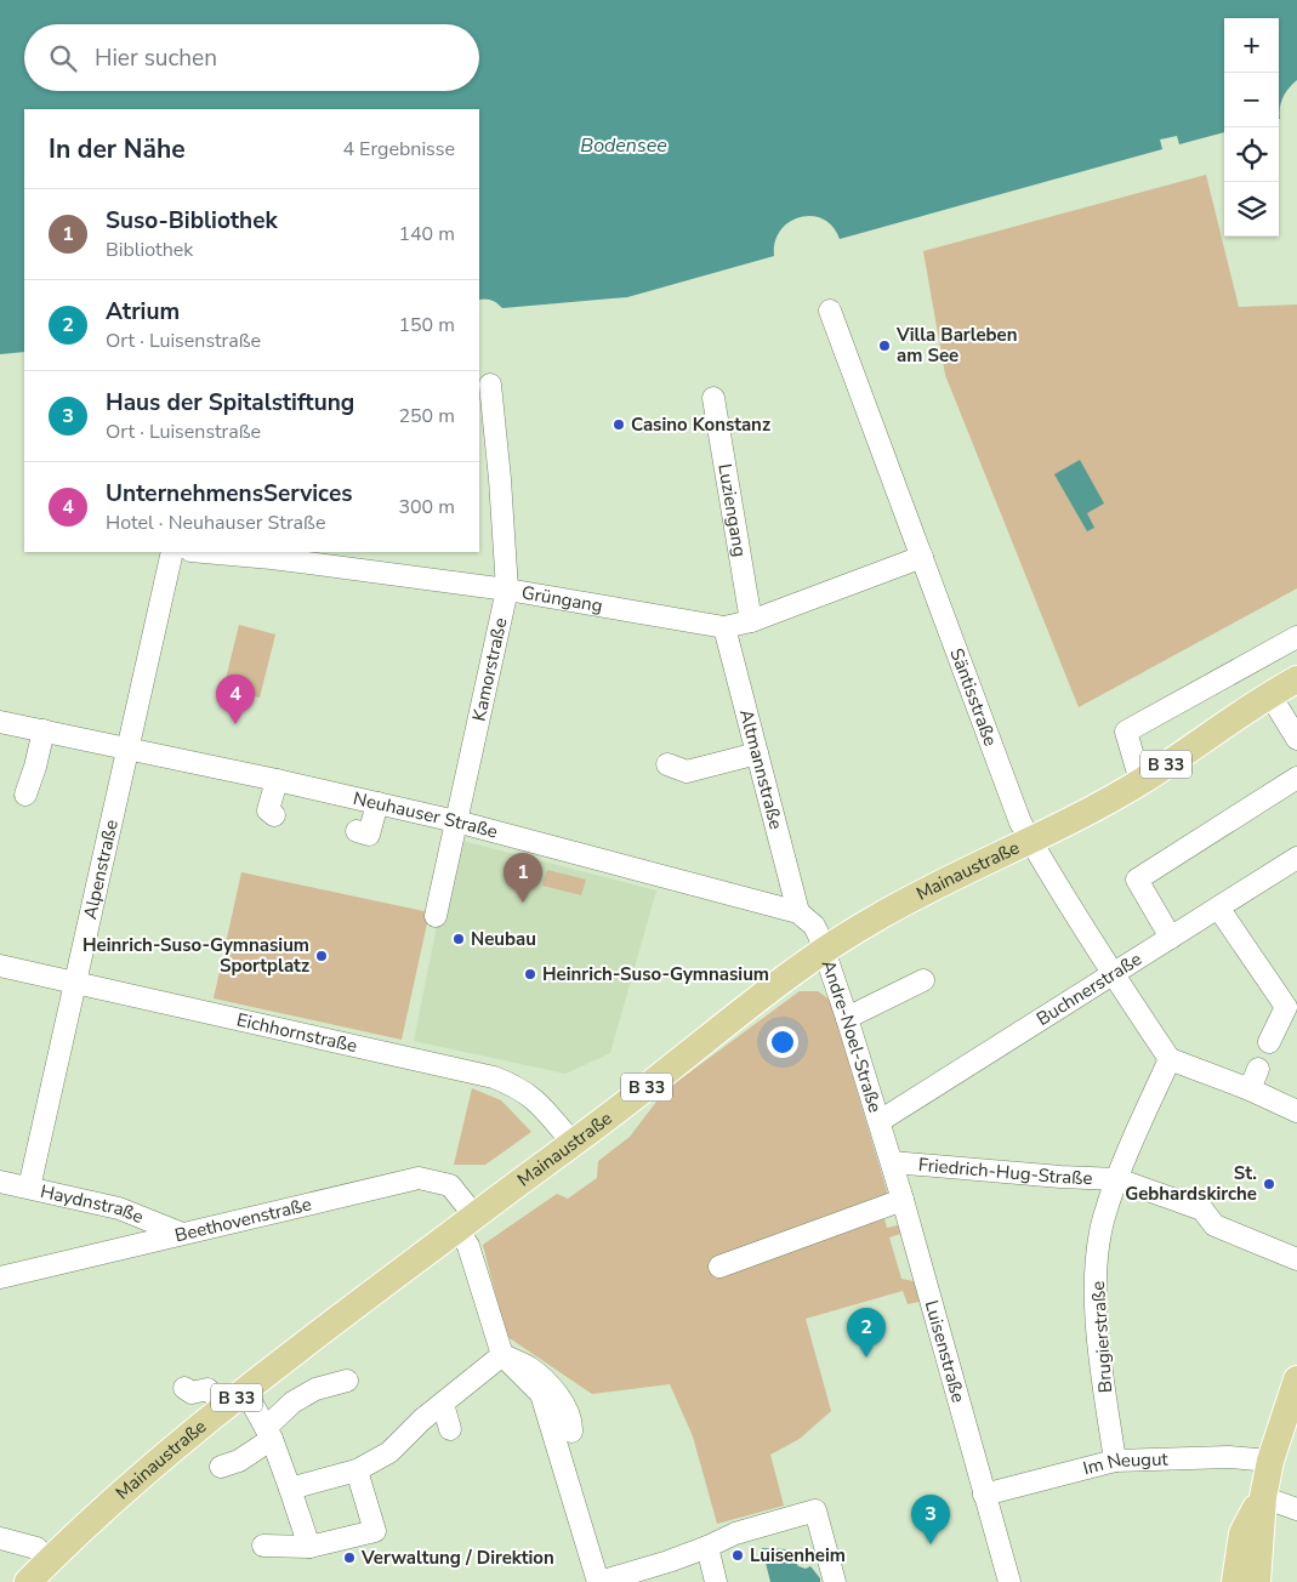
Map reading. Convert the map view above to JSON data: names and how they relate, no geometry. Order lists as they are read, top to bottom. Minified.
{"streets":{"main road":["B 33","Mainaustraße"],"street":["Luziengang","Grüngang","Kamorstraße","Säntisstraße","Altmannstraße","Neuhauser Straße","Alpenstraße","Buchnerstraße","Eichhornstraße","Andre-Noel-Straße","Friedrich-Hug-Straße","Haydnstraße","Beethovenstraße","Brugierstraße","Luisenstraße","Im Neugut"]},"crossings":[["Luziengang","Grüngang"],["Grüngang","Kamorstraße"],["Grüngang","Säntisstraße"],["Grüngang","Altmannstraße"],["Kamorstraße","Neuhauser Straße"],["Säntisstraße","Mainaustraße"],["Säntisstraße","Buchnerstraße"],["Säntisstraße","Brugierstraße"],["Altmannstraße","Neuhauser Straße"],["Neuhauser Straße","Alpenstraße"],["Alpenstraße","Eichhornstraße"],["Alpenstraße","Haydnstraße"],["Mainaustraße","Eichhornstraße"],["Mainaustraße","Andre-Noel-Straße"],["Mainaustraße","Beethovenstraße"],["Buchnerstraße","Andre-Noel-Straße"],["Buchnerstraße","Luisenstraße"],["Andre-Noel-Straße","Luisenstraße"],["Friedrich-Hug-Straße","Brugierstraße"],["Friedrich-Hug-Straße","Luisenstraße"],["Haydnstraße","Beethovenstraße"],["Brugierstraße","Im Neugut"],["Luisenstraße","Im Neugut"]],"water":["Bodensee"],"places":["Villa Barleben am See","Casino Konstanz","Neubau","Heinrich-Suso-Gymnasium Sportplatz","Heinrich-Suso-Gymnasium","St. Gebhardskirche","Luisenheim","Verwaltung / Direktion"],"page":{"map_buttons":["+","−"],"search":"Hier suchen","heading":["In der Nähe","4 Ergebnisse"],"list":[{"mark":"1","name":"Suso-Bibliothek","note":"Bibliothek","value":"140 m"},{"mark":"2","name":"Atrium","note":"Ort · Luisenstraße","value":"150 m"},{"mark":"3","name":"Haus der Spitalstiftung","note":"Ort · Luisenstraße","value":"250 m"},{"mark":"4","name":"UnternehmensServices","note":"Hotel · Neuhauser Straße","value":"300 m"}],"pins":["4","1","2","3"]}}
